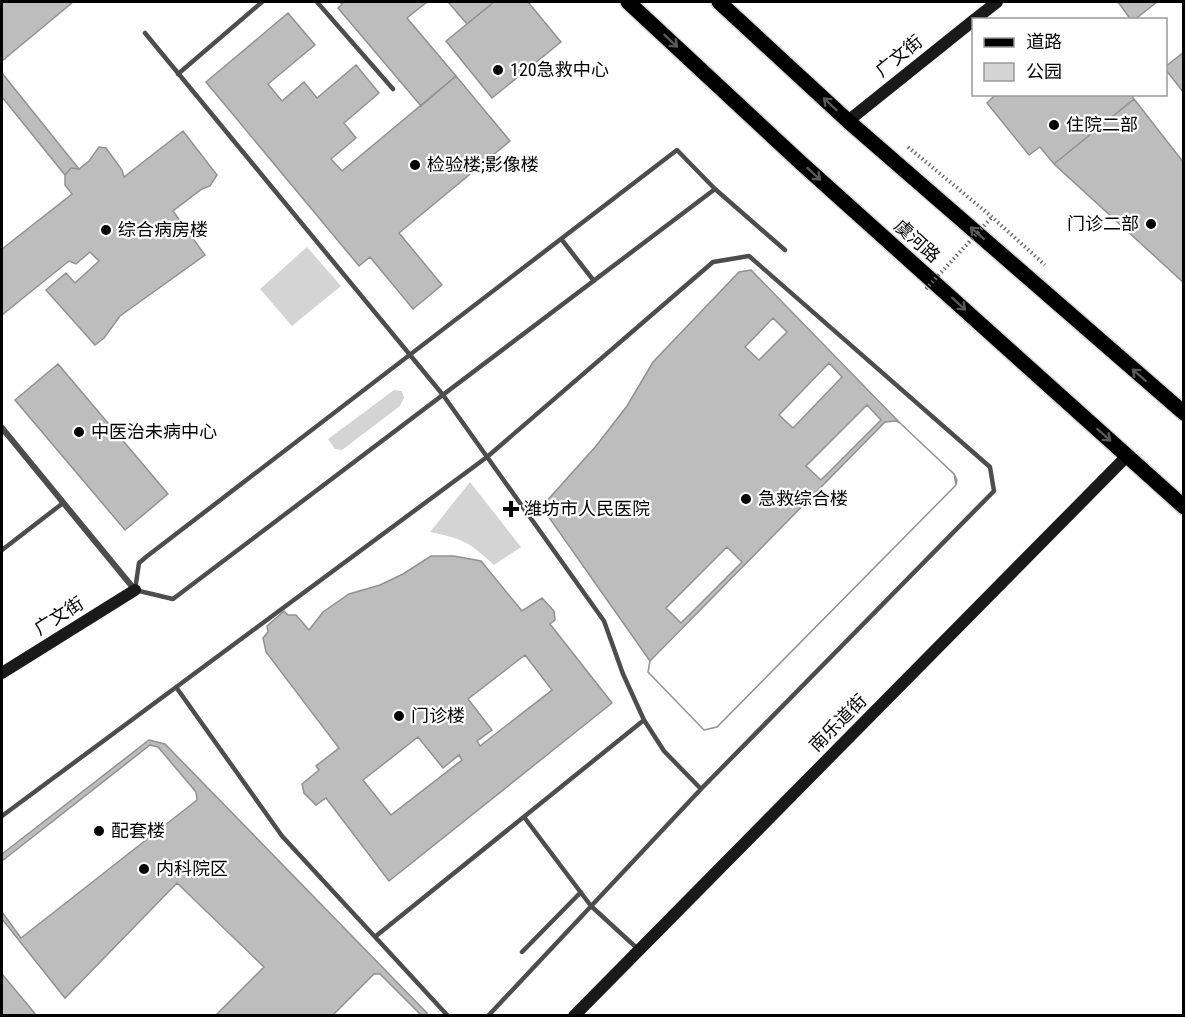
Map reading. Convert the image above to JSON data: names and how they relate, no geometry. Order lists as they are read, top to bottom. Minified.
{"streets":{"main road":["虞河路"],"street":["广文街","南乐道街"]},"crossings":[["虞河路","南乐道街"]],"places":{"other":["120急救中心","住院二部","检验楼;影像楼","门诊二部","综合病房楼","中医治未病中心","急救综合楼","门诊楼","配套楼","内科院区"],"health":["潍坊市人民医院"]},"legend":["道路","公园"]}
